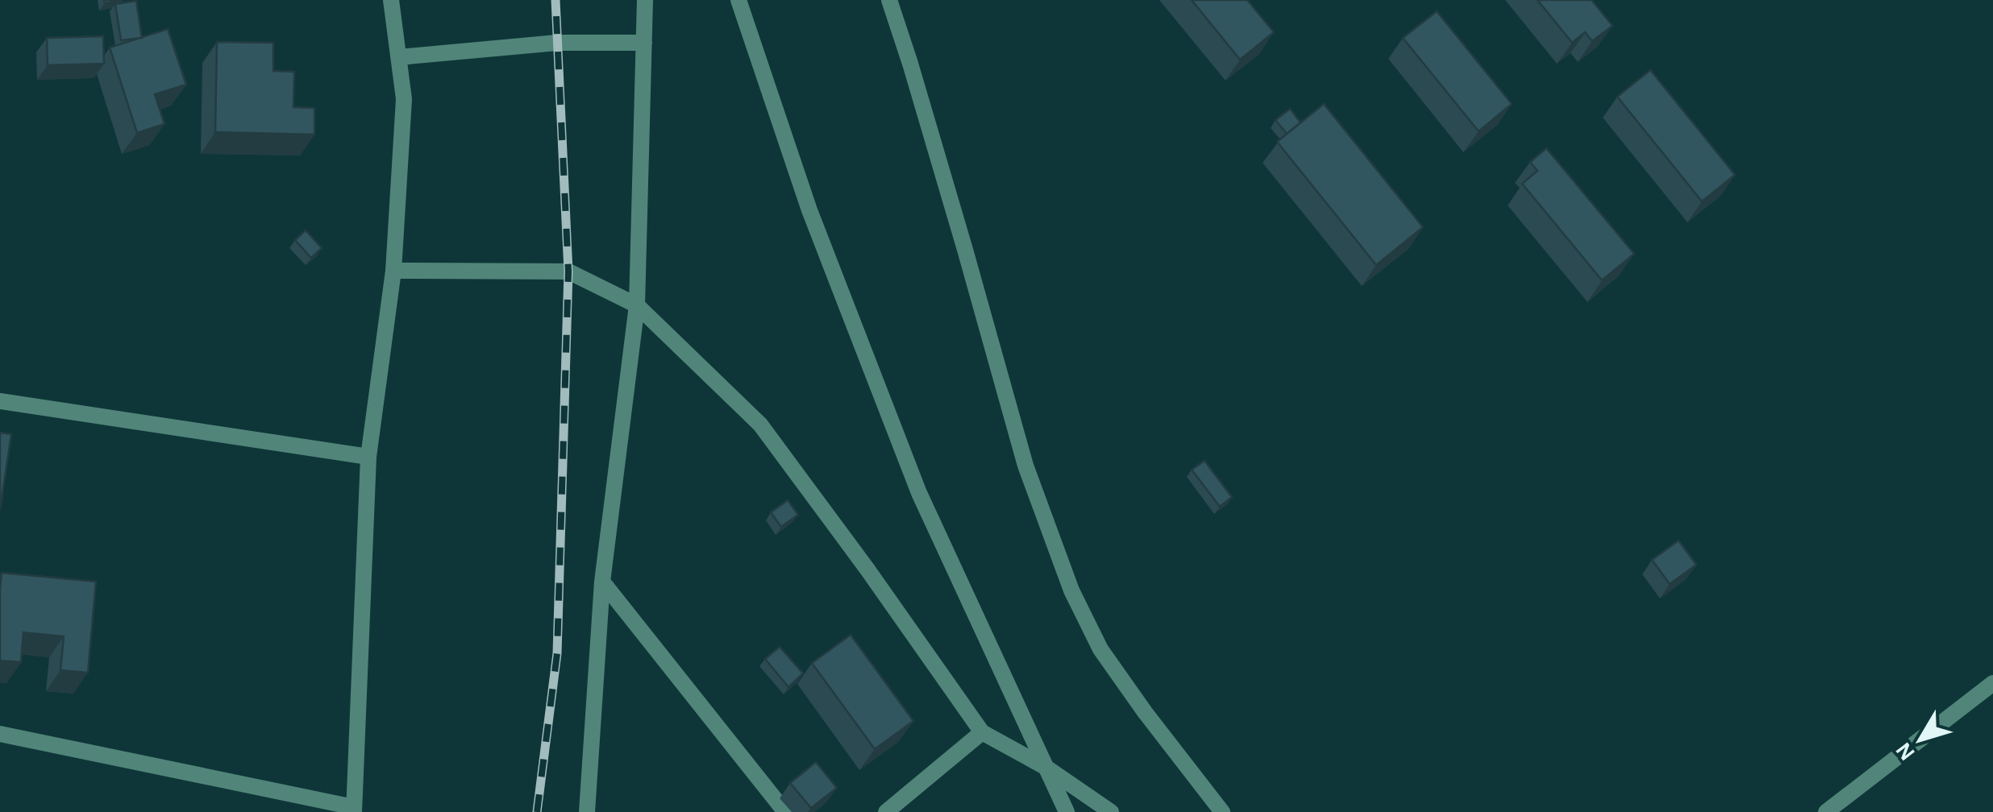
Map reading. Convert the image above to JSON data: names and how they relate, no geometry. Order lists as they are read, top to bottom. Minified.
{"north":"bottom left"}
